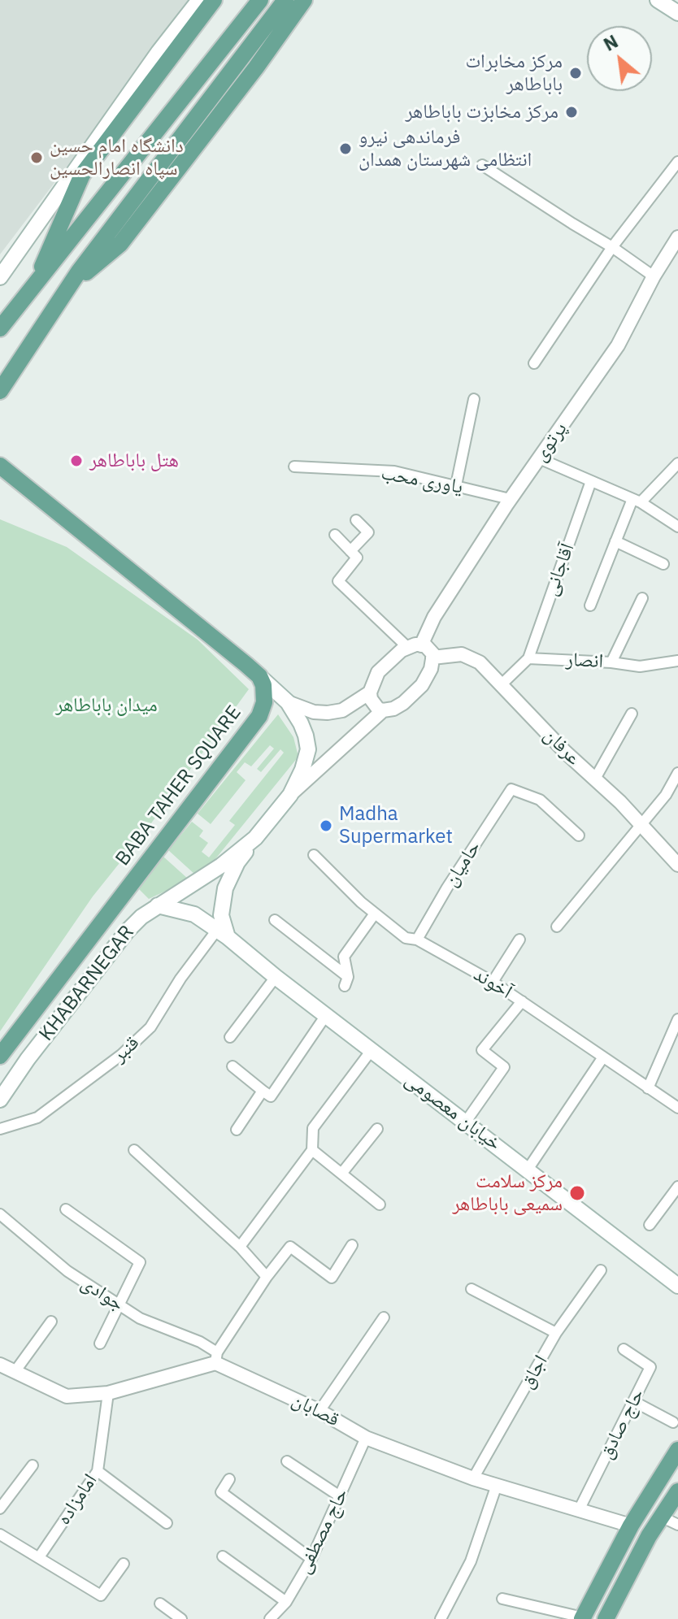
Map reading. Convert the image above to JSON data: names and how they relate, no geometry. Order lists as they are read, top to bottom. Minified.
{"streets":{"main road":["BABA TAHER SQUARE","KHABARNEGAR","خیابان معصومی"],"street":["پرتوی","یاوری محب","آقاجانی","انصار","عرفان","حامیان","آخوند","قنبر","جوادی","اجاق","قصابان","حاج صادق","امامزاده","حاج مصطفی"]},"crossings":[["پرتوی","یاوری محب"],["آقاجانی","انصار"],["حامیان","آخوند"],["قنبر","خیابان معصومی"],["جوادی","قصابان"],["اجاق","قصابان"],["قصابان","حاج صادق"],["قصابان","حاج مصطفی"]],"parks":["میدان باباطاهر"],"places":["مرکز مخابرات باباطاهر","مرکز مخابزت باباطاهر","فرماندهی نیرو انتظامی شهرستان همدان","دانشگاه امام حسین سپاه انصارالحسین","هتل باباطاهر","Madha Supermarket","مرکز سلامت سمیعی باباطاهر"],"north":"top left"}
